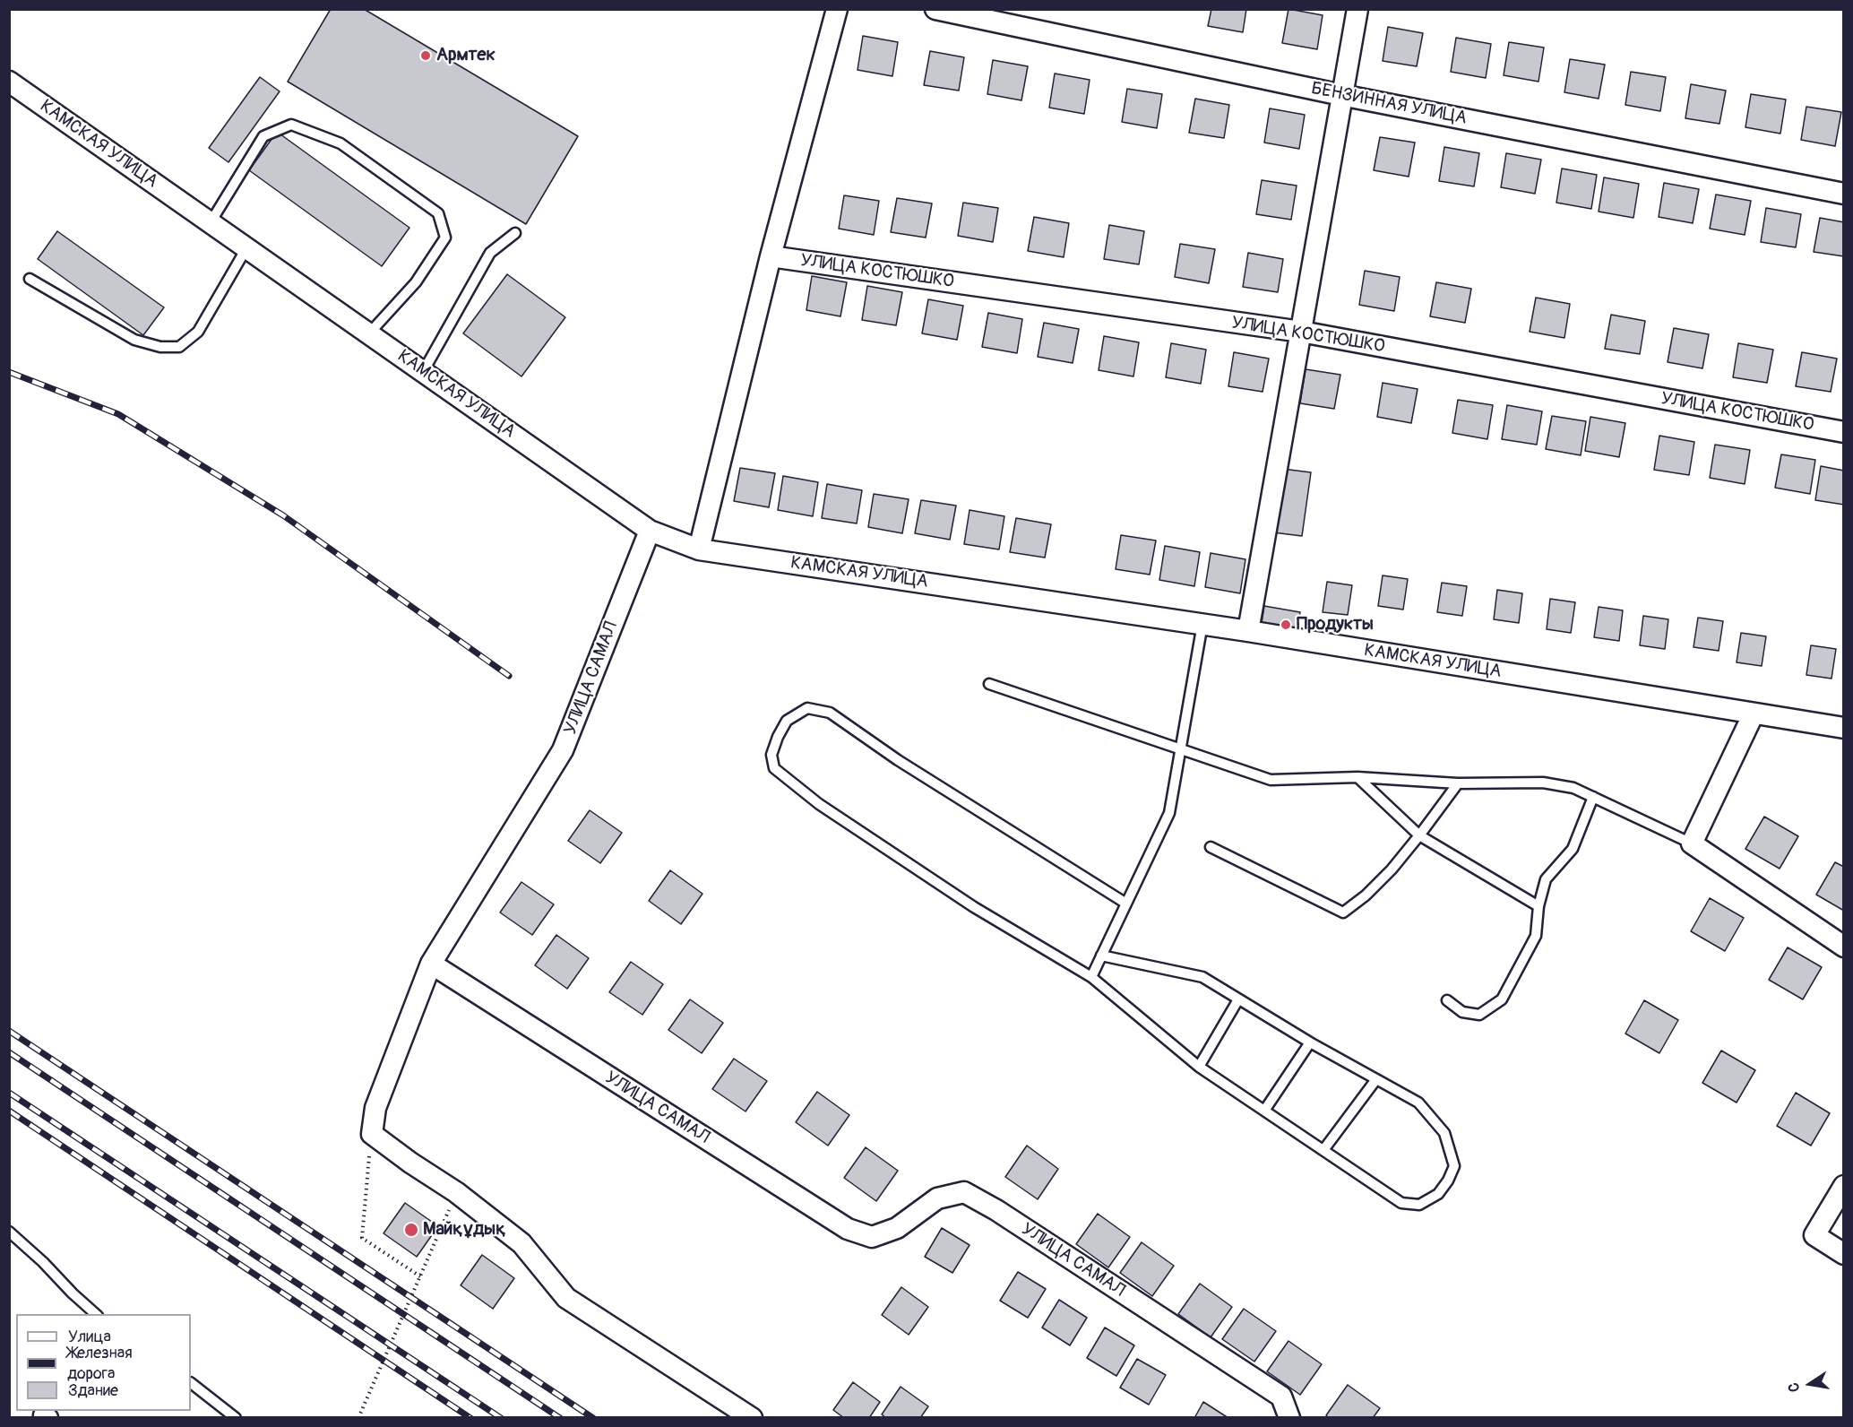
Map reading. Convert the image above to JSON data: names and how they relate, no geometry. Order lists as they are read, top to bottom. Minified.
{"streets":{"street":["БЕНЗИННАЯ УЛИЦА","КАМСКАЯ УЛИЦА","УЛИЦА КОСТЮШКО","УЛИЦА САМАЛ"]},"crossings":[["КАМСКАЯ УЛИЦА","УЛИЦА САМАЛ"]],"places":["Армтек","Продукты","Майқұдық"],"legend":["Улица","Железная дорога","Здание"],"north":"left"}
